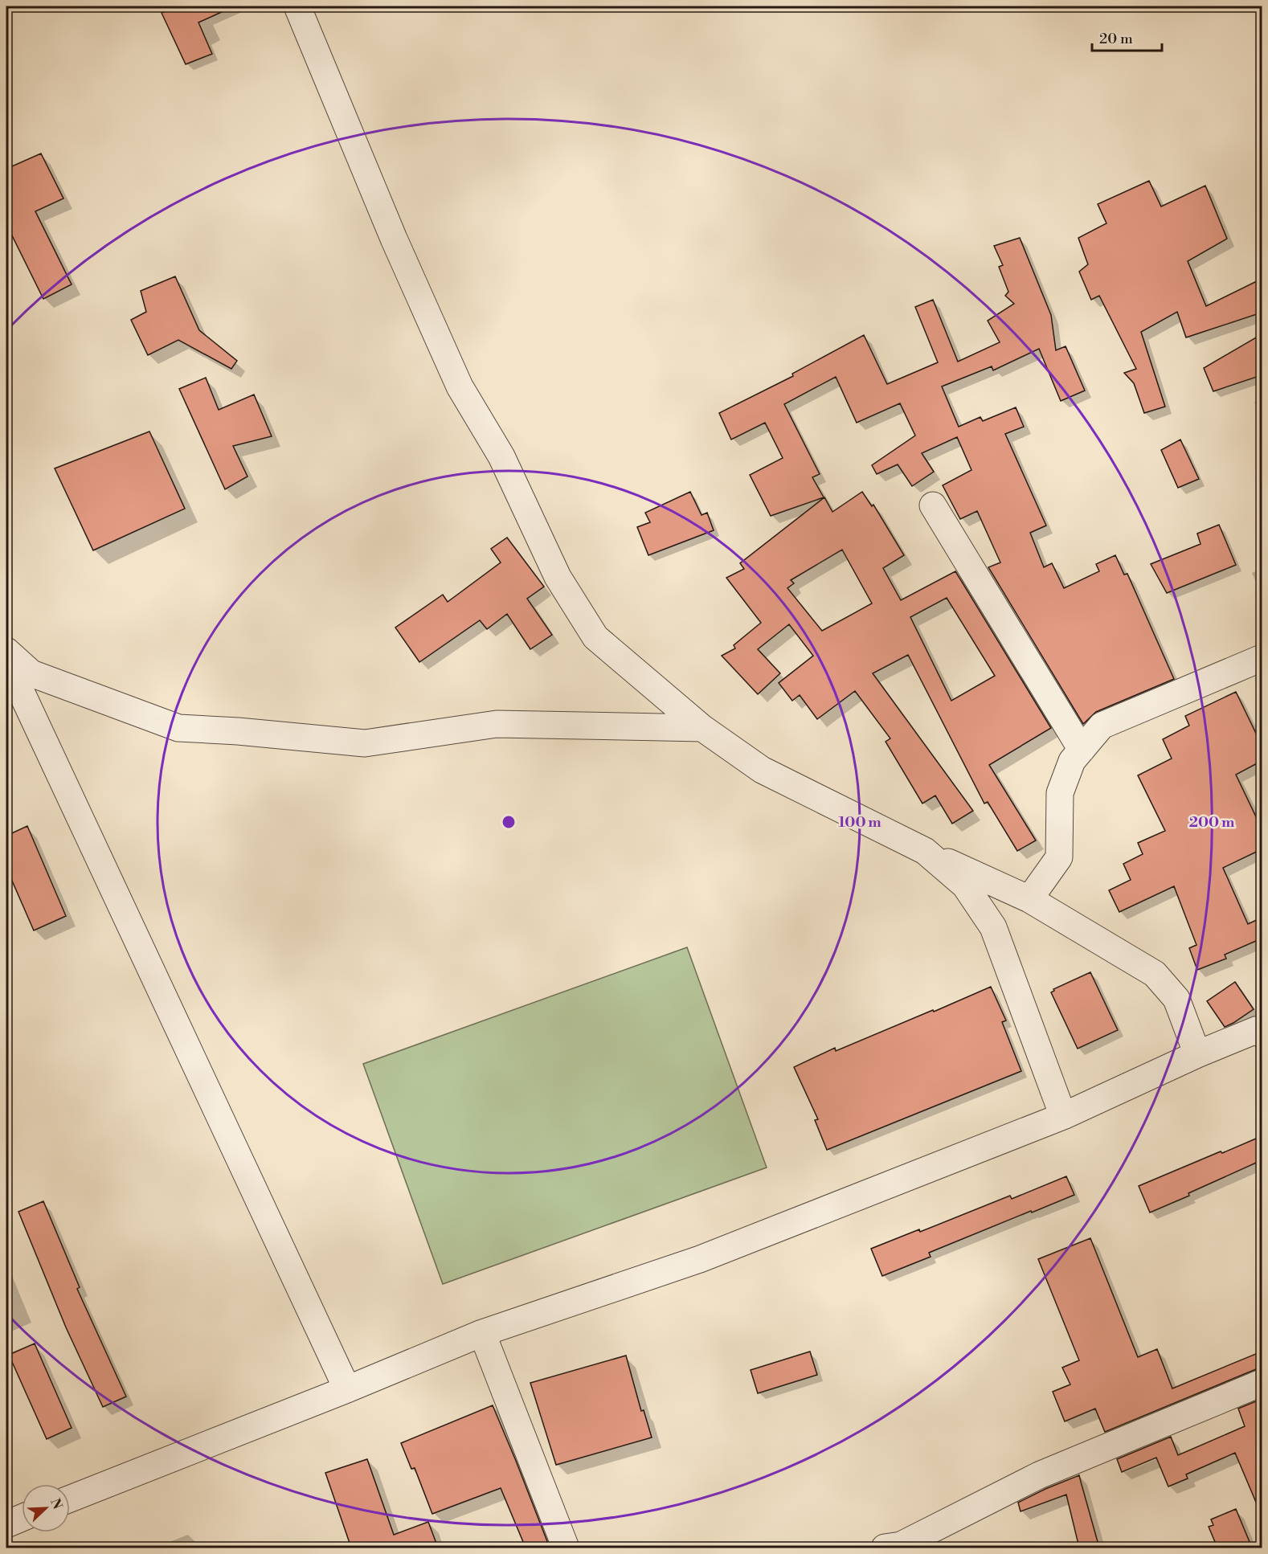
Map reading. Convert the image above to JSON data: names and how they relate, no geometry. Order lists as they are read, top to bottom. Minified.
{"scale_bar":"20 m","north":"top right","rings":["100 m","200 m"]}
